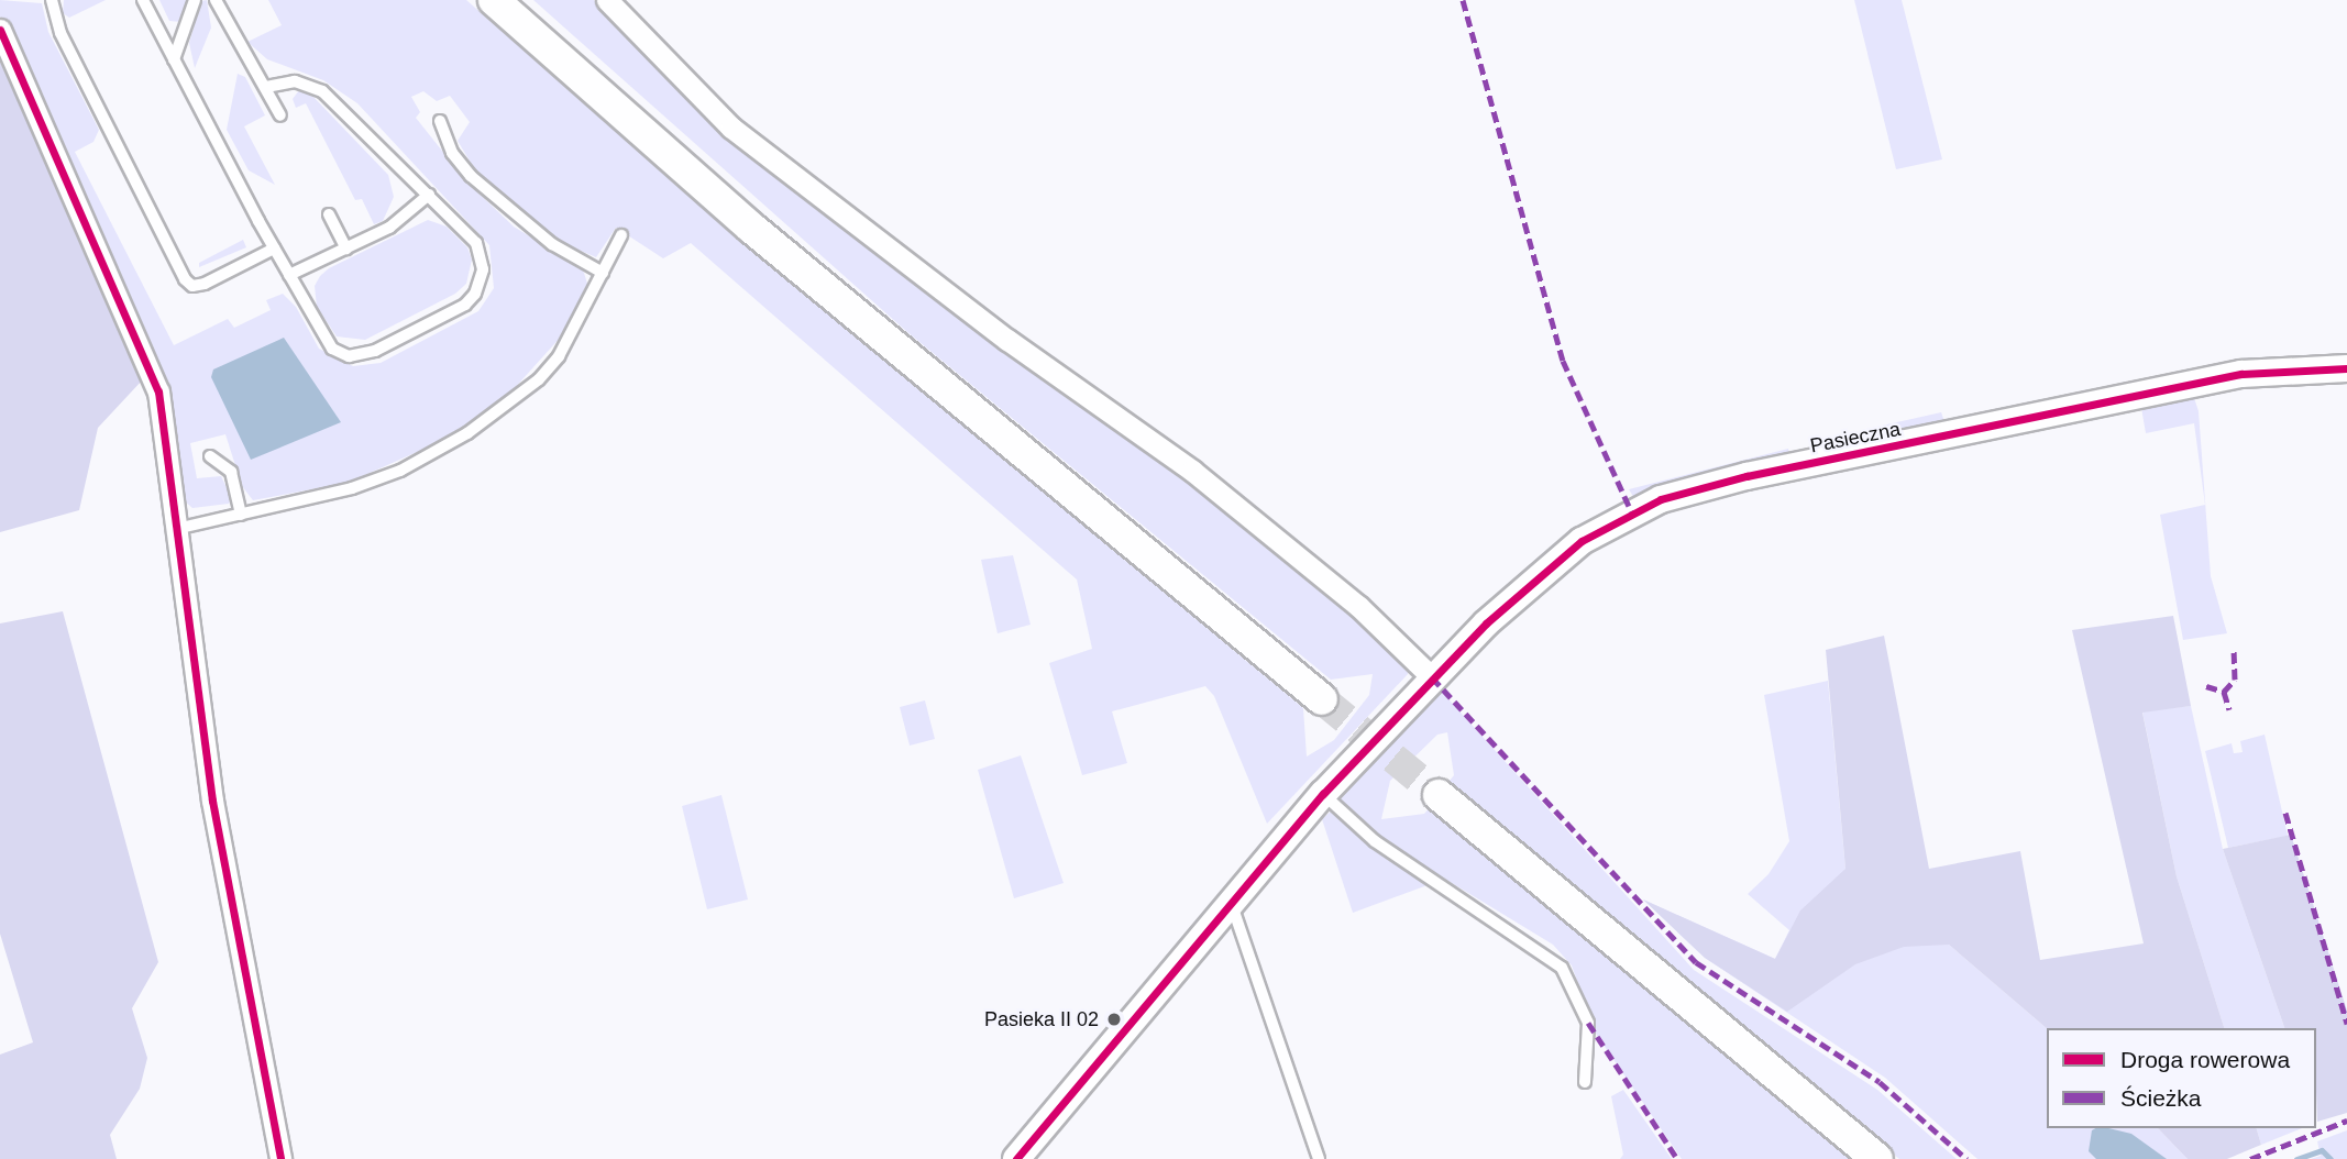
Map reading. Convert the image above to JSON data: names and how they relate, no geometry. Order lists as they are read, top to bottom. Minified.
{"streets":{"street":["Pasieczna"]},"places":["Pasieka II 02"],"legend":["Droga rowerowa","Ścieżka"]}
